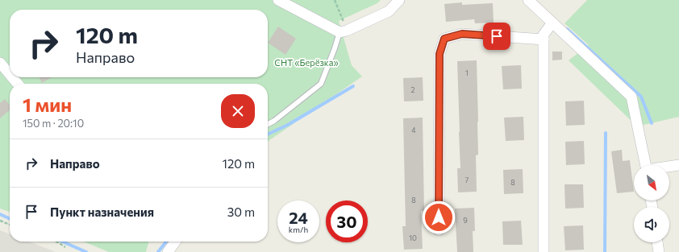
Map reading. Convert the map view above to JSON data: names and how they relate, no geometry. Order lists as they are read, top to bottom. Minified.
{"parks":["СНТ «Берёзка»"],"house_numbers":["1","2","4","7","8","8","9","10"],"north":"bottom right","page":{"turn":["120 m","Направо"],"heading":["1 мин","150 m · 20:10"],"list":[{"name":"Направо","value":"120 m"},{"name":"Пункт назначения","value":"30 m"}],"speed":"24 km/h","limit":"30"}}
